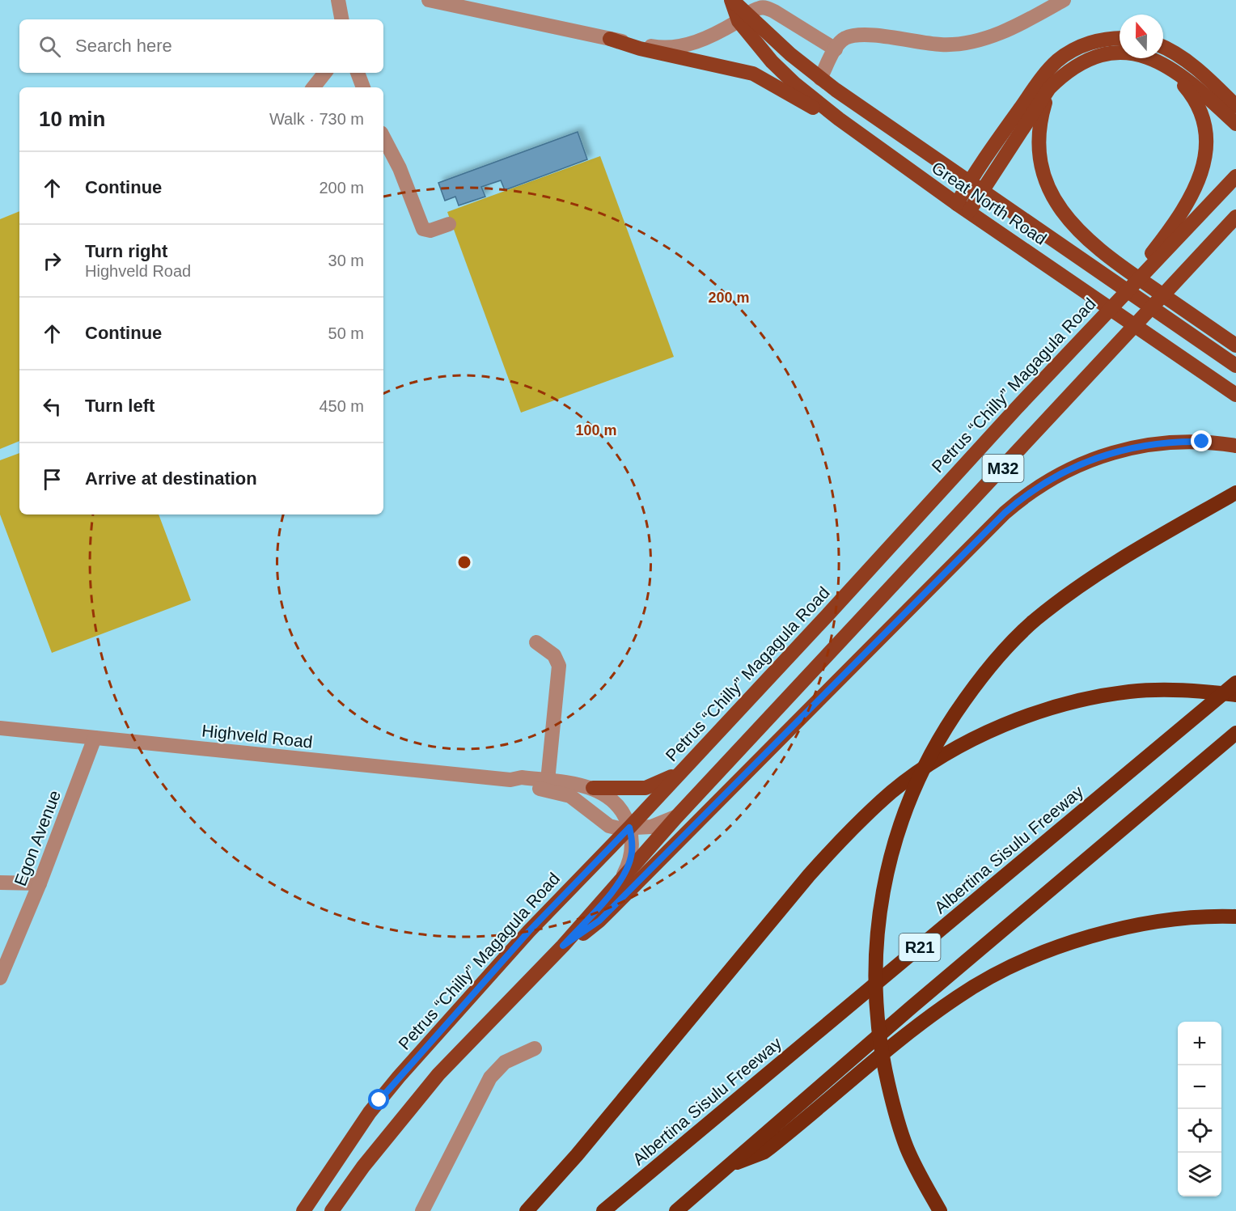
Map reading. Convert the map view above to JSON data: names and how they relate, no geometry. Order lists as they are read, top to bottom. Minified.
{"streets":{"highway":["Albertina Sisulu Freeway","R21"],"main road":["Great North Road","Petrus “Chilly” Magagula Road","M32"],"street":["Highveld Road","Egon Avenue"]},"crossings":[["Petrus “Chilly” Magagula Road","Highveld Road"],["M32","Highveld Road"],["Highveld Road","Egon Avenue"]],"north":"top","page":{"search":"Search here","heading":["10 min","Walk · 730 m"],"list":[["Continue","200 m"],["Turn right","Highveld Road","30 m"],["Continue","50 m"],["Turn left","450 m"],"Arrive at destination"],"map_buttons":["+","−"]},"rings":["200 m","100 m"]}
